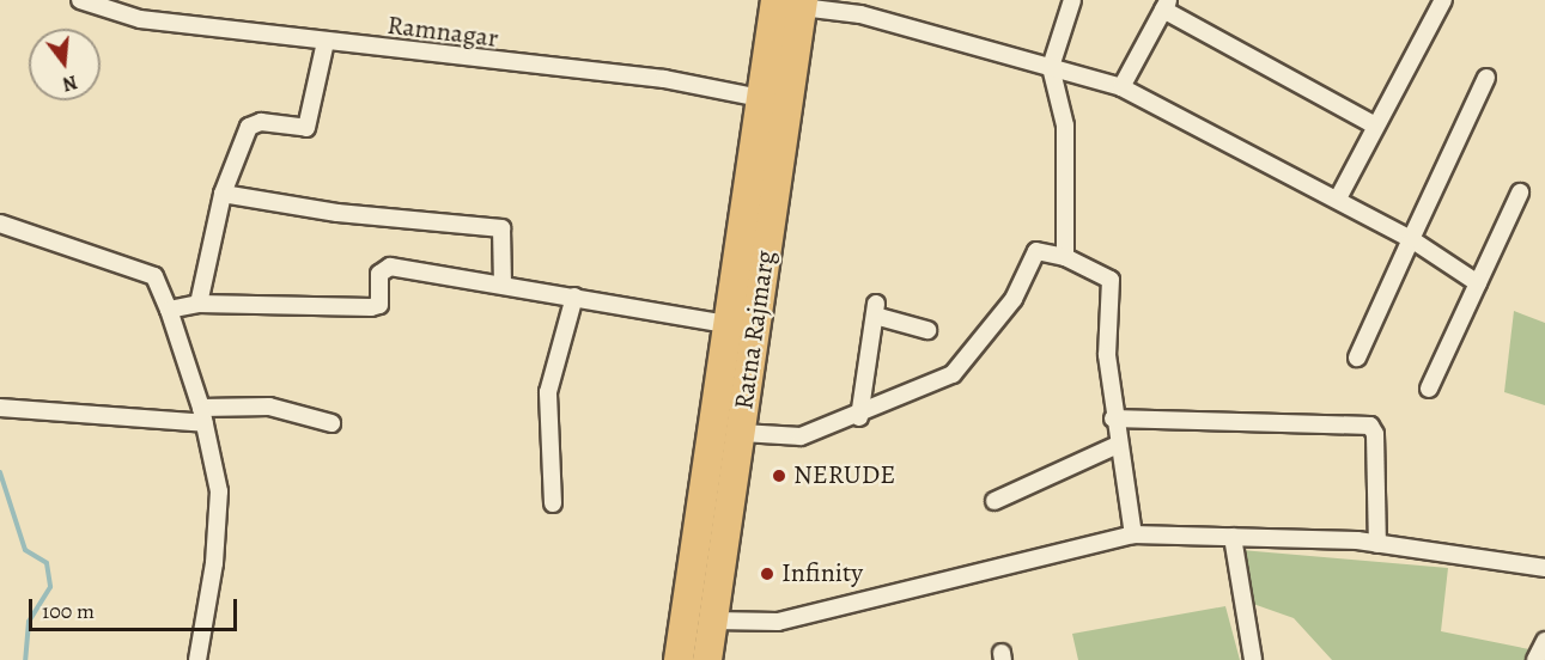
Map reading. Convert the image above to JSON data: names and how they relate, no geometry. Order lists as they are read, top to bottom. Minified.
{"streets":{"highway":["Ratna Rajmarg"],"street":["Ramnagar"]},"crossings":[["Ramnagar","Ratna Rajmarg"]],"places":["NERUDE","Infinity"],"scale_bar":"100 m","north":"bottom"}
